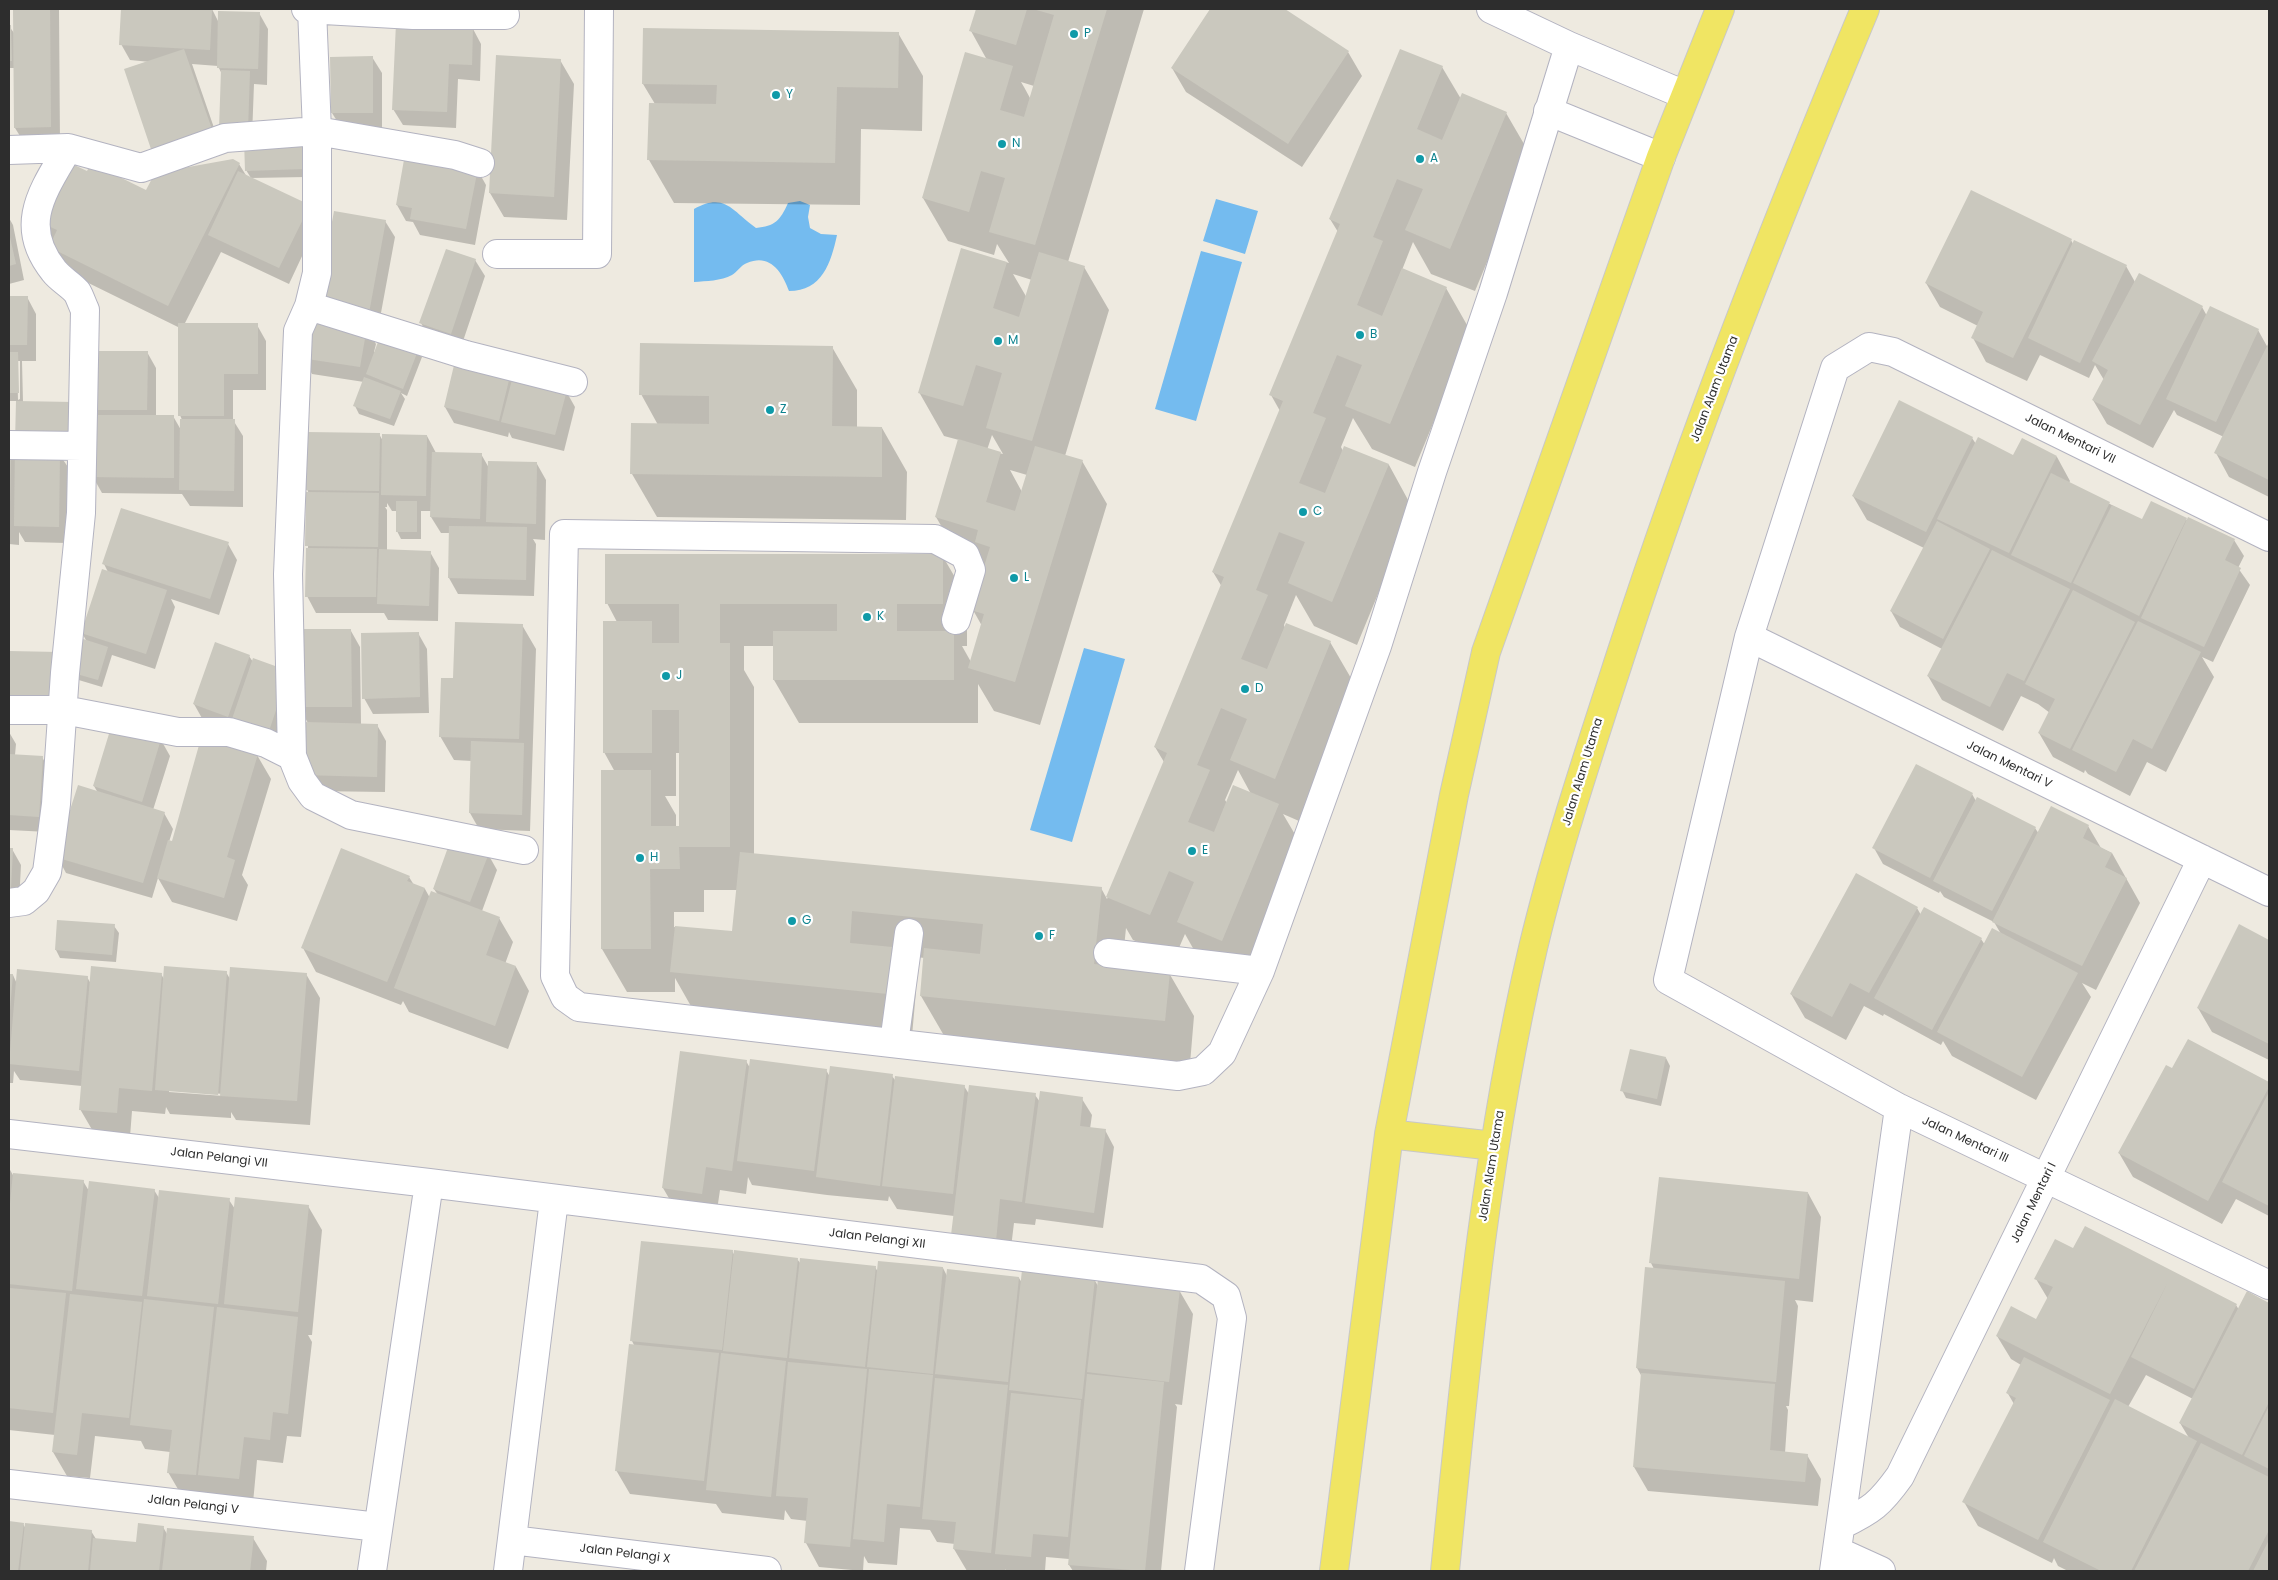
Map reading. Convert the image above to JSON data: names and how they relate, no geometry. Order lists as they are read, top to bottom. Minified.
{"streets":{"main road":["Jalan Alam Utama"],"street":["Jalan Mentari VII","Jalan Mentari V","Jalan Mentari III","Jalan Pelangi VII","Jalan Mentari I","Jalan Pelangi XII","Jalan Pelangi V","Jalan Pelangi X"]},"crossings":[["Jalan Mentari VII","Jalan Mentari V"],["Jalan Mentari VII","Jalan Mentari III"],["Jalan Mentari V","Jalan Mentari III"],["Jalan Mentari V","Jalan Mentari I"],["Jalan Mentari III","Jalan Mentari I"],["Jalan Pelangi VII","Jalan Pelangi XII"]],"places":["P","Y","N","A","B","M","Z","C","L","K","J","D","E","H","G","F"]}
